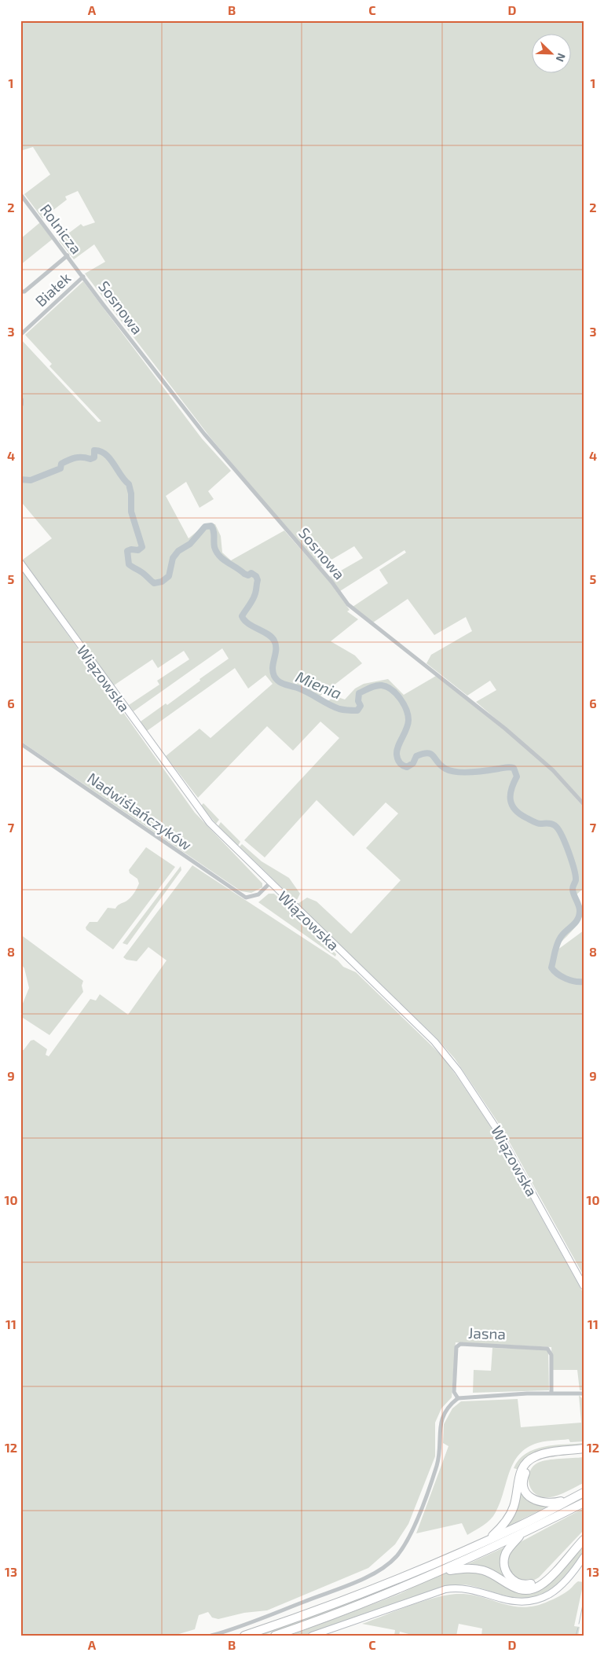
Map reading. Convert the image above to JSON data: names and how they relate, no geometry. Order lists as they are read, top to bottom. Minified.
{"streets":{"main road":["Wiązowska"],"street":["Rolnicza","Białek","Sosnowa","Nadwiślańczyków","Jasna"]},"crossings":[["Rolnicza","Białek"],["Rolnicza","Sosnowa"],["Białek","Sosnowa"],["Wiązowska","Nadwiślańczyków"]],"water":["Mienia"],"north":"bottom right","grid":{"columns":["A","B","C","D"],"rows":["1","2","3","4","5","6","7","8","9","10","11","12","13"]}}
